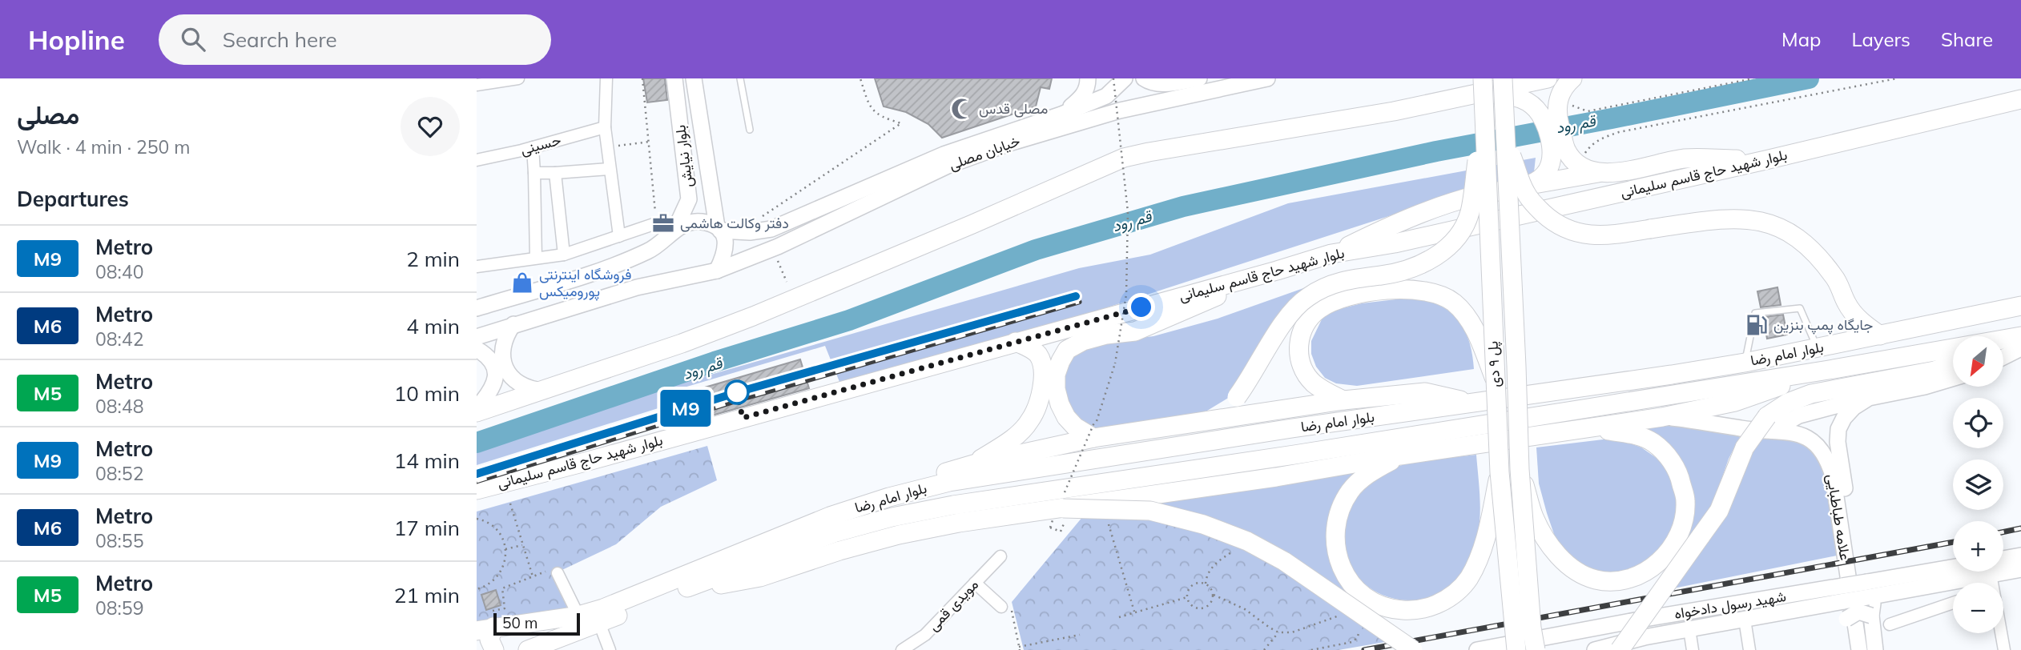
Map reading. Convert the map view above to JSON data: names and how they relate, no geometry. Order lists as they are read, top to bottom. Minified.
{"streets":{"main road":["بلوار شهید حاج قاسم سلیمانی","بلوار امام رضا","پل ۹ دی"],"street":["حسینی","خیابان مصلی","بلوار نیایش","علامه طباطبایی","مویدی قمی","شهید رسول دادخواه"]},"crossings":[["خیابان مصلی","بلوار نیایش"]],"water":["قم رود"],"places":{"mosque":["مصلی قدس"],"office":["دفتر وکالت هاشمی"],"shop":["فروشگاه اینترنتی پورومیکس"],"fuel station":["جایگاه پمپ بنزین"]},"lines":["metro line M9"],"scale_bar":"50 m","north":"bottom left","page":{"header":"Hopline","search":"Search here","nav":["Map","Layers","Share"],"heading":[["مصلی","Walk · 4 min · 250 m"],"Departures"],"on_map":"M9","list":[{"mark":"M9","name":"Metro","note":"08:40","value":"2 min"},{"mark":"M6","name":"Metro","note":"08:42","value":"4 min"},{"mark":"M5","name":"Metro","note":"08:48","value":"10 min"},{"mark":"M9","name":"Metro","note":"08:52","value":"14 min"},{"mark":"M6","name":"Metro","note":"08:55","value":"17 min"},{"mark":"M5","name":"Metro","note":"08:59","value":"21 min"}],"map_buttons":["+","−"],"scale":"50 m"}}
